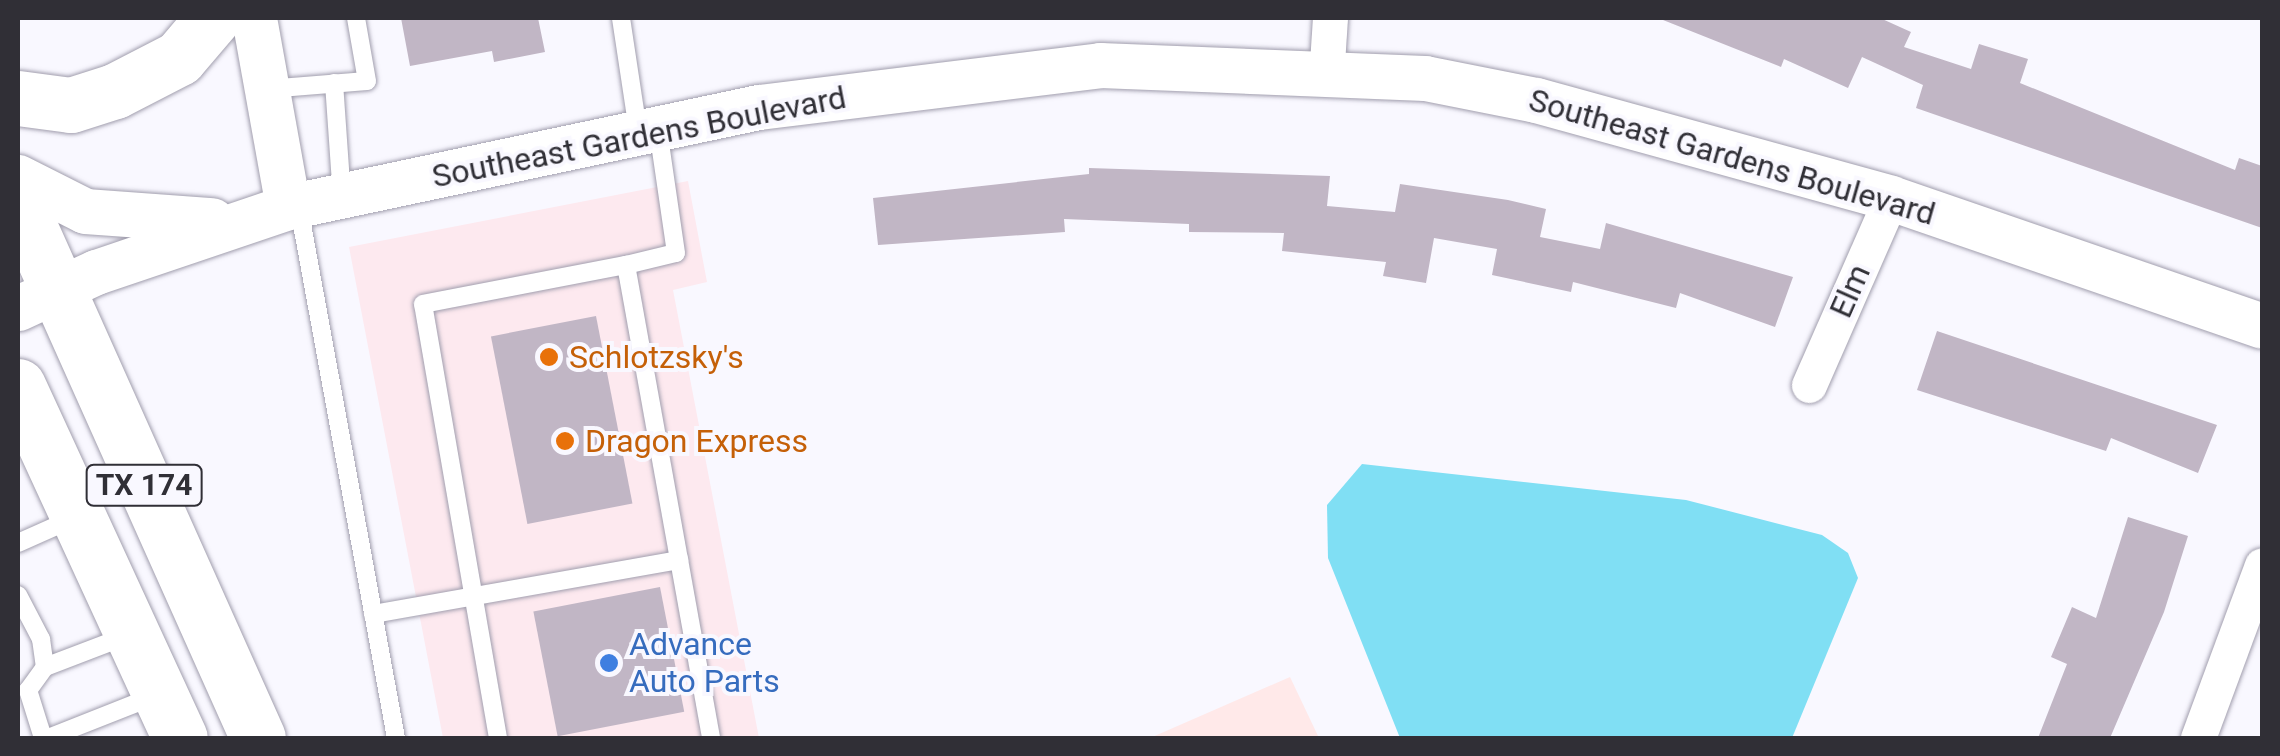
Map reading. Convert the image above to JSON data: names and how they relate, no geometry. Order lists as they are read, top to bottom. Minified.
{"streets":{"main road":["TX 174"],"street":["Southeast Gardens Boulevard","Elm"]},"crossings":[["Southeast Gardens Boulevard","Elm"],["Southeast Gardens Boulevard","TX 174"]],"places":["Schlotzsky's","Dragon Express","Advance Auto Parts"]}
